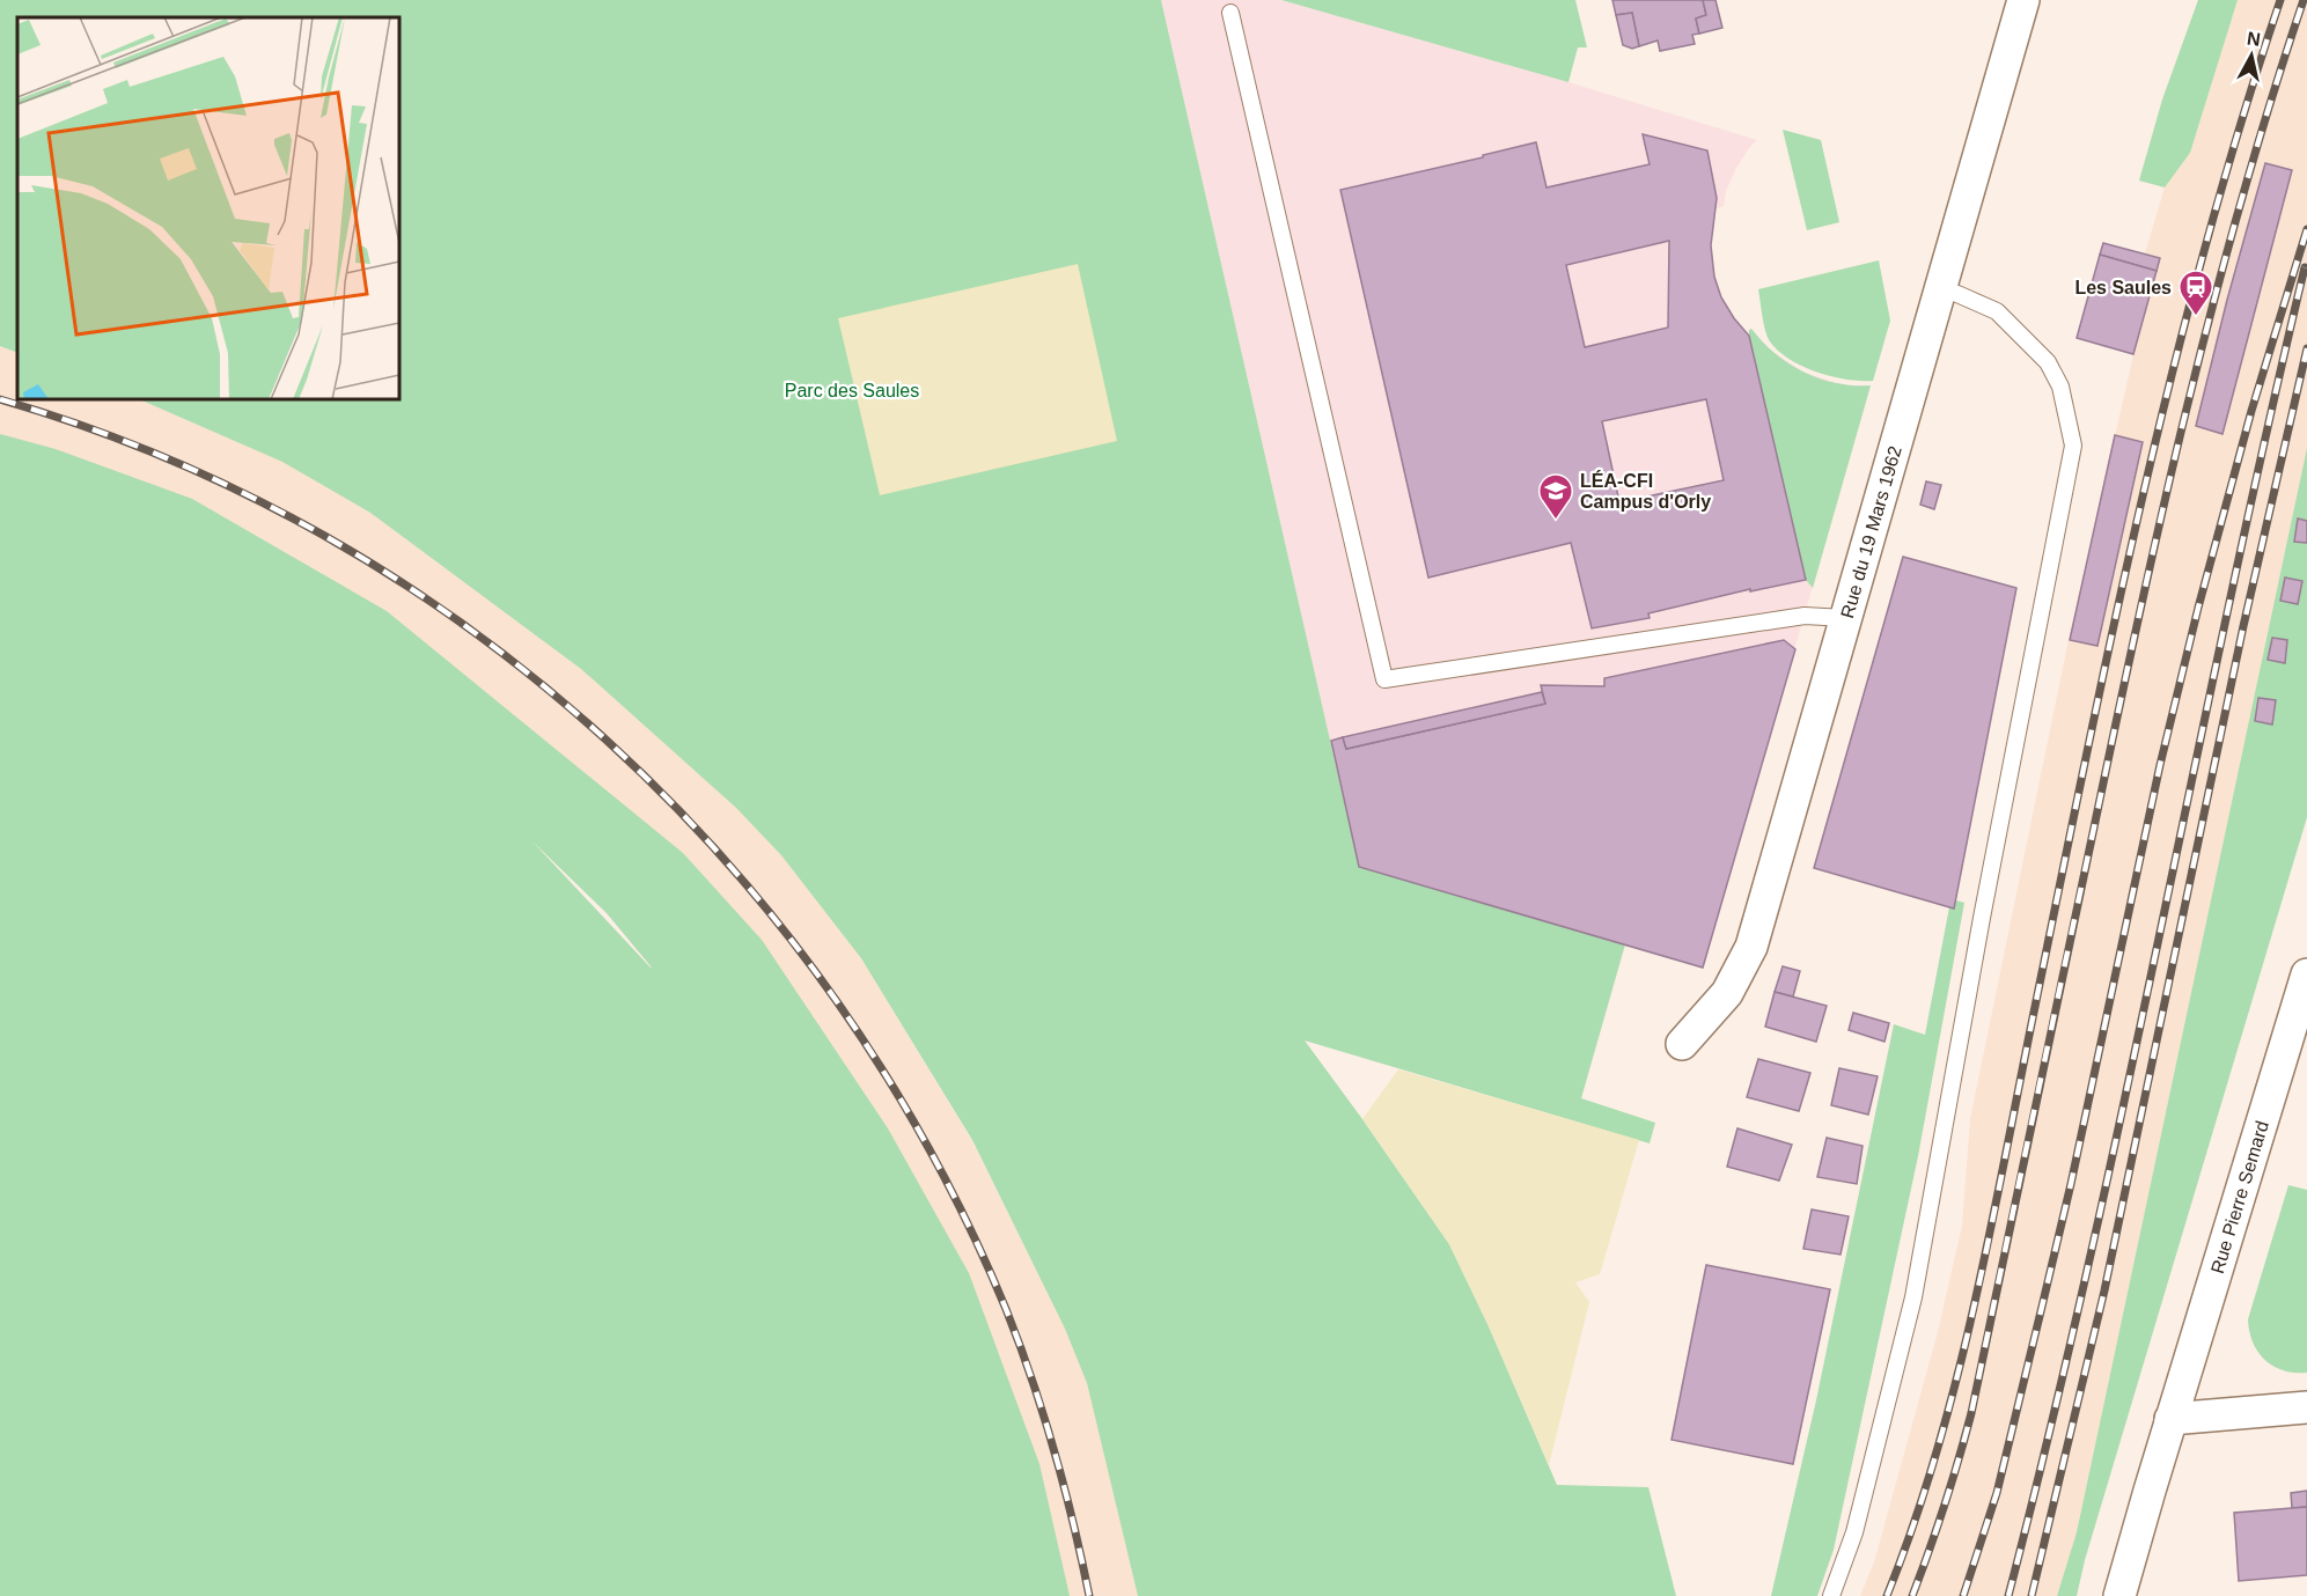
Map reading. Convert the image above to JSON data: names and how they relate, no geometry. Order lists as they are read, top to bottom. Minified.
{"streets":{"street":["Rue du 19 Mars 1962","Rue Pierre Semard"]},"parks":["Parc des Saules"],"places":{"station":["Les Saules"],"school or university":["LÉA-CFI Campus d'Orly"]},"north":"top"}
